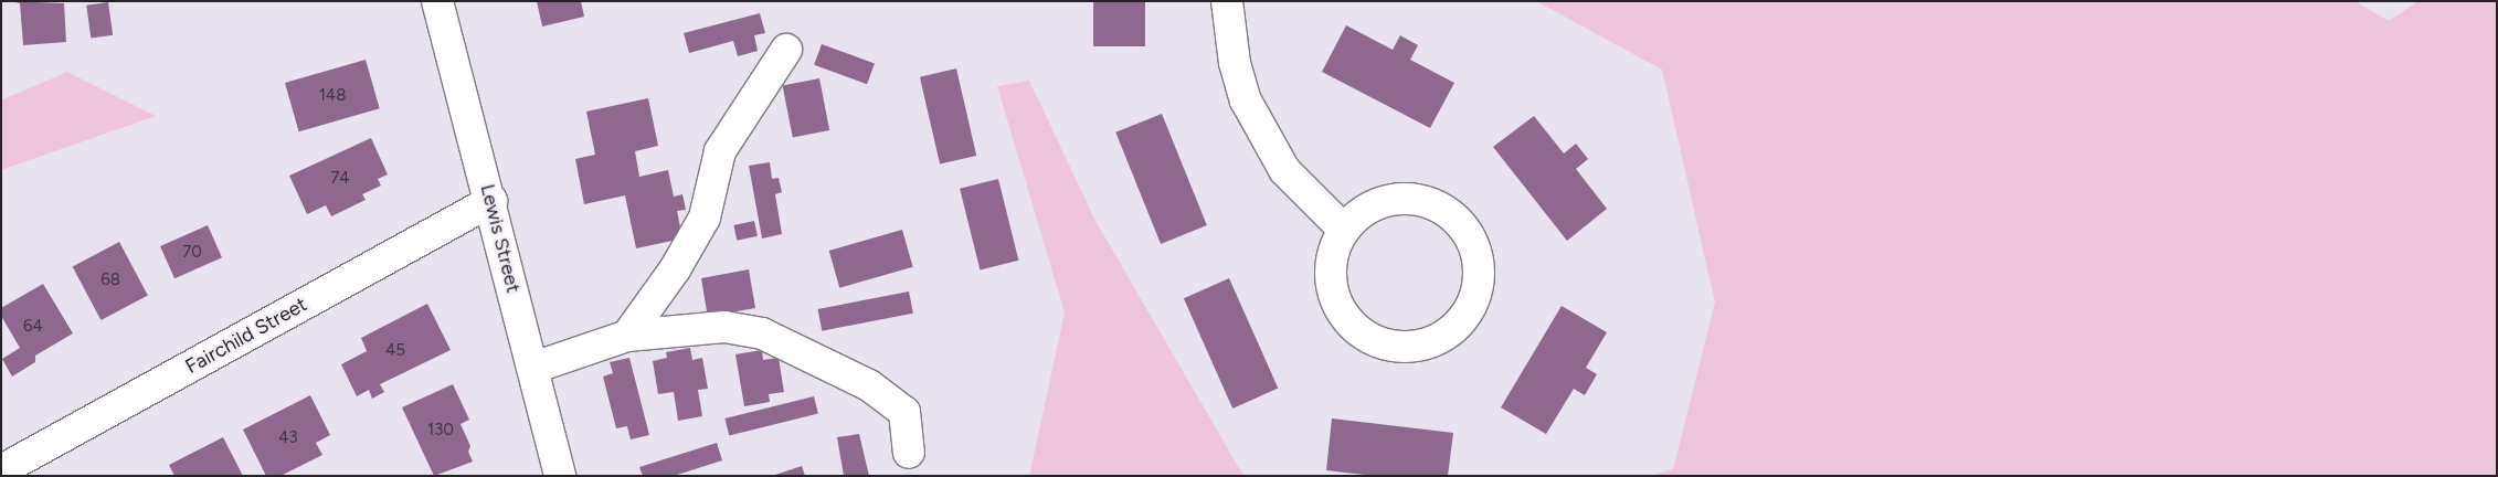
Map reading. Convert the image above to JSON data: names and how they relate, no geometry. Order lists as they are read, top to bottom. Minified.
{"streets":{"street":["Lewis Street","Fairchild Street"]},"crossings":[["Lewis Street","Fairchild Street"]],"house_numbers":["148","74","70","68","64","45","130","43"]}
